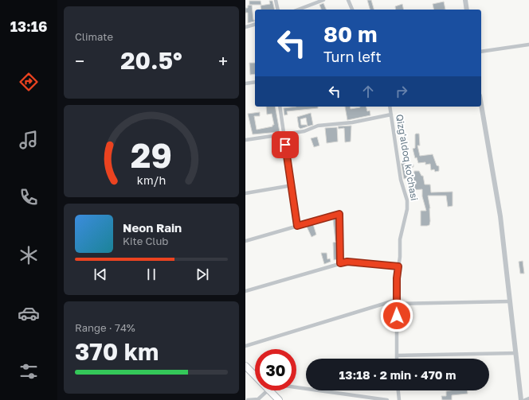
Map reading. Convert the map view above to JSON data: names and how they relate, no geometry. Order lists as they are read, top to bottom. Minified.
{"streets":{"street":["Qizg'aldoq ko'chasi"]},"page":{"tabs":"13:16","tile":["Climate",["Range · 74%","370 km"]],"turn":["80 m","Turn left"],"heat":["−","20.5°","+"],"song":["Neon Rain","Kite Club"],"limit":"30","trip":"13:18 · 2 min · 470 m","gauge":["29","km/h"]}}
